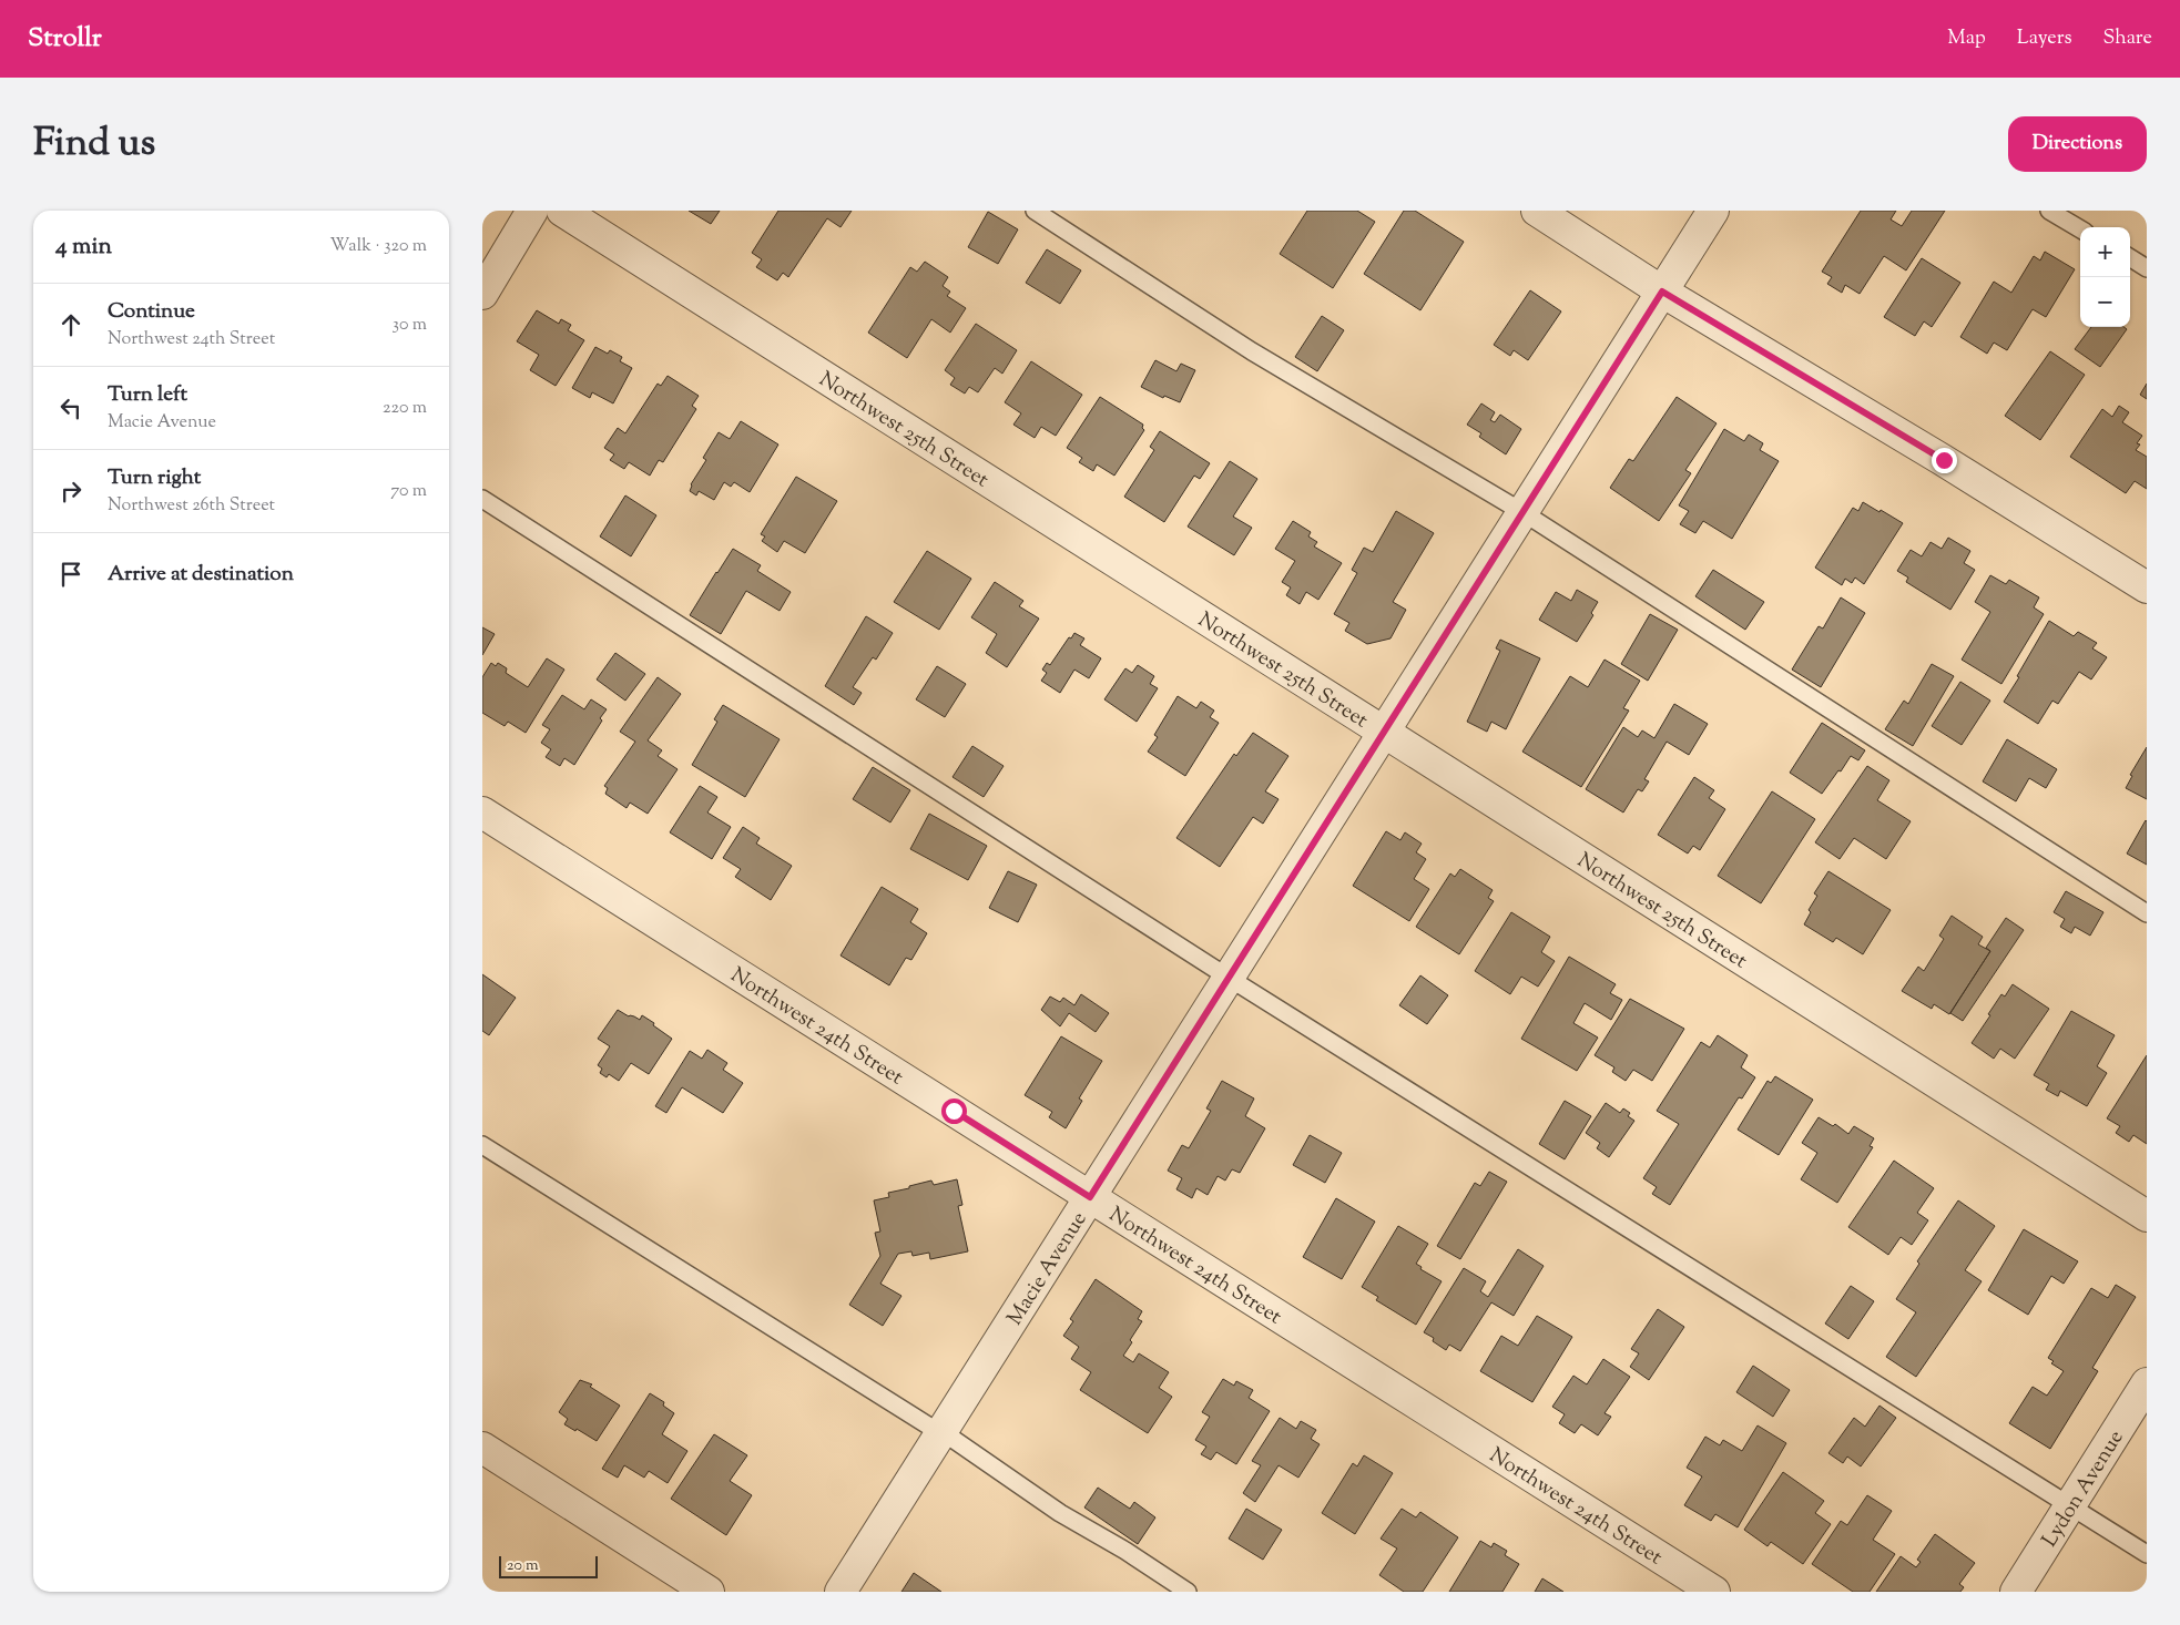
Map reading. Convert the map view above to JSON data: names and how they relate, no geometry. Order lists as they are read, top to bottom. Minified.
{"streets":{"street":["Northwest 25th Street","Northwest 24th Street","Macie Avenue","Lydon Avenue"]},"crossings":[["Northwest 25th Street","Macie Avenue"],["Northwest 24th Street","Macie Avenue"]],"scale_bar":"20 m","page":{"header":"Strollr","nav":["Map","Layers","Share"],"title":"Find us","buttons":"Directions","heading":["4 min","Walk · 320 m"],"map_buttons":["+","−"],"list":[["Continue","Northwest 24th Street","30 m"],["Turn left","Macie Avenue","220 m"],["Turn right","Northwest 26th Street","70 m"],"Arrive at destination"],"scale":"20 m"}}
